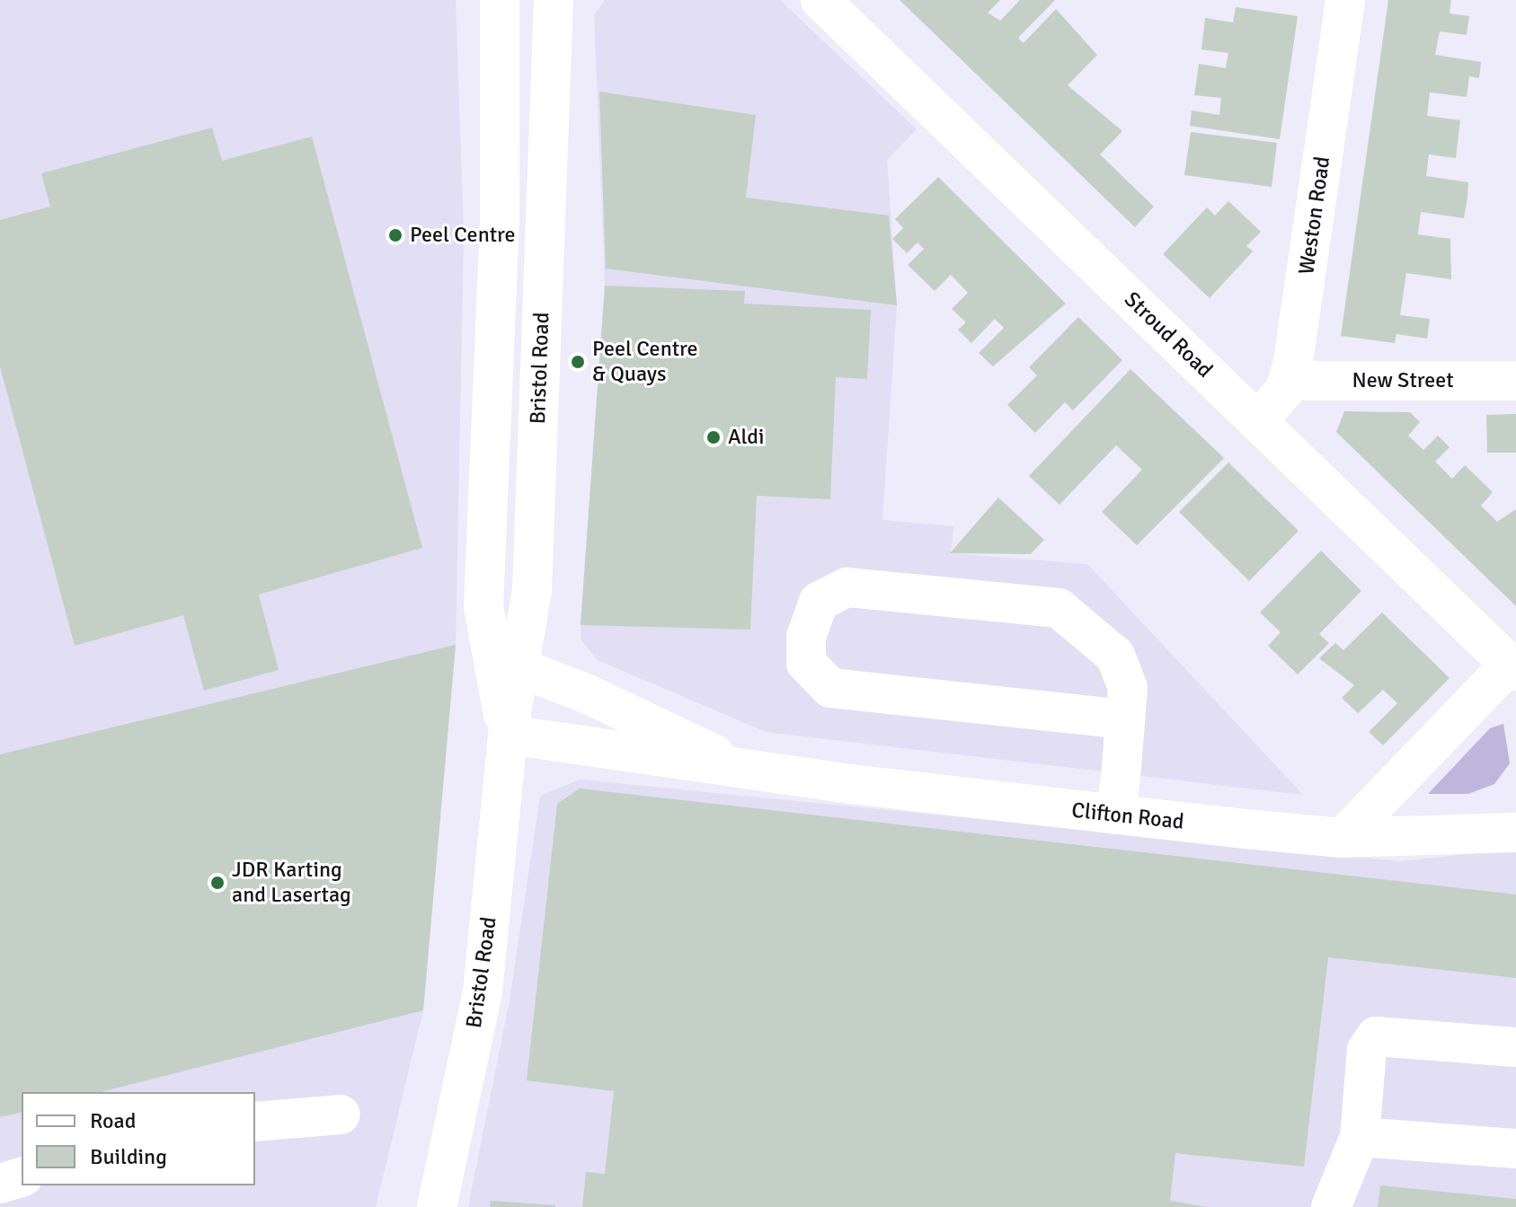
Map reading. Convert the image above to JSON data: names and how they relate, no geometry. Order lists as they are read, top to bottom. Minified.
{"streets":{"main road":["Weston Road","Stroud Road","Bristol Road","New Street","Clifton Road"]},"crossings":[["Weston Road","Stroud Road"],["Weston Road","New Street"],["Bristol Road","Clifton Road"]],"places":["Peel Centre","Peel Centre & Quays","Aldi","JDR Karting and Lasertag"],"legend":["Road","Building"]}
